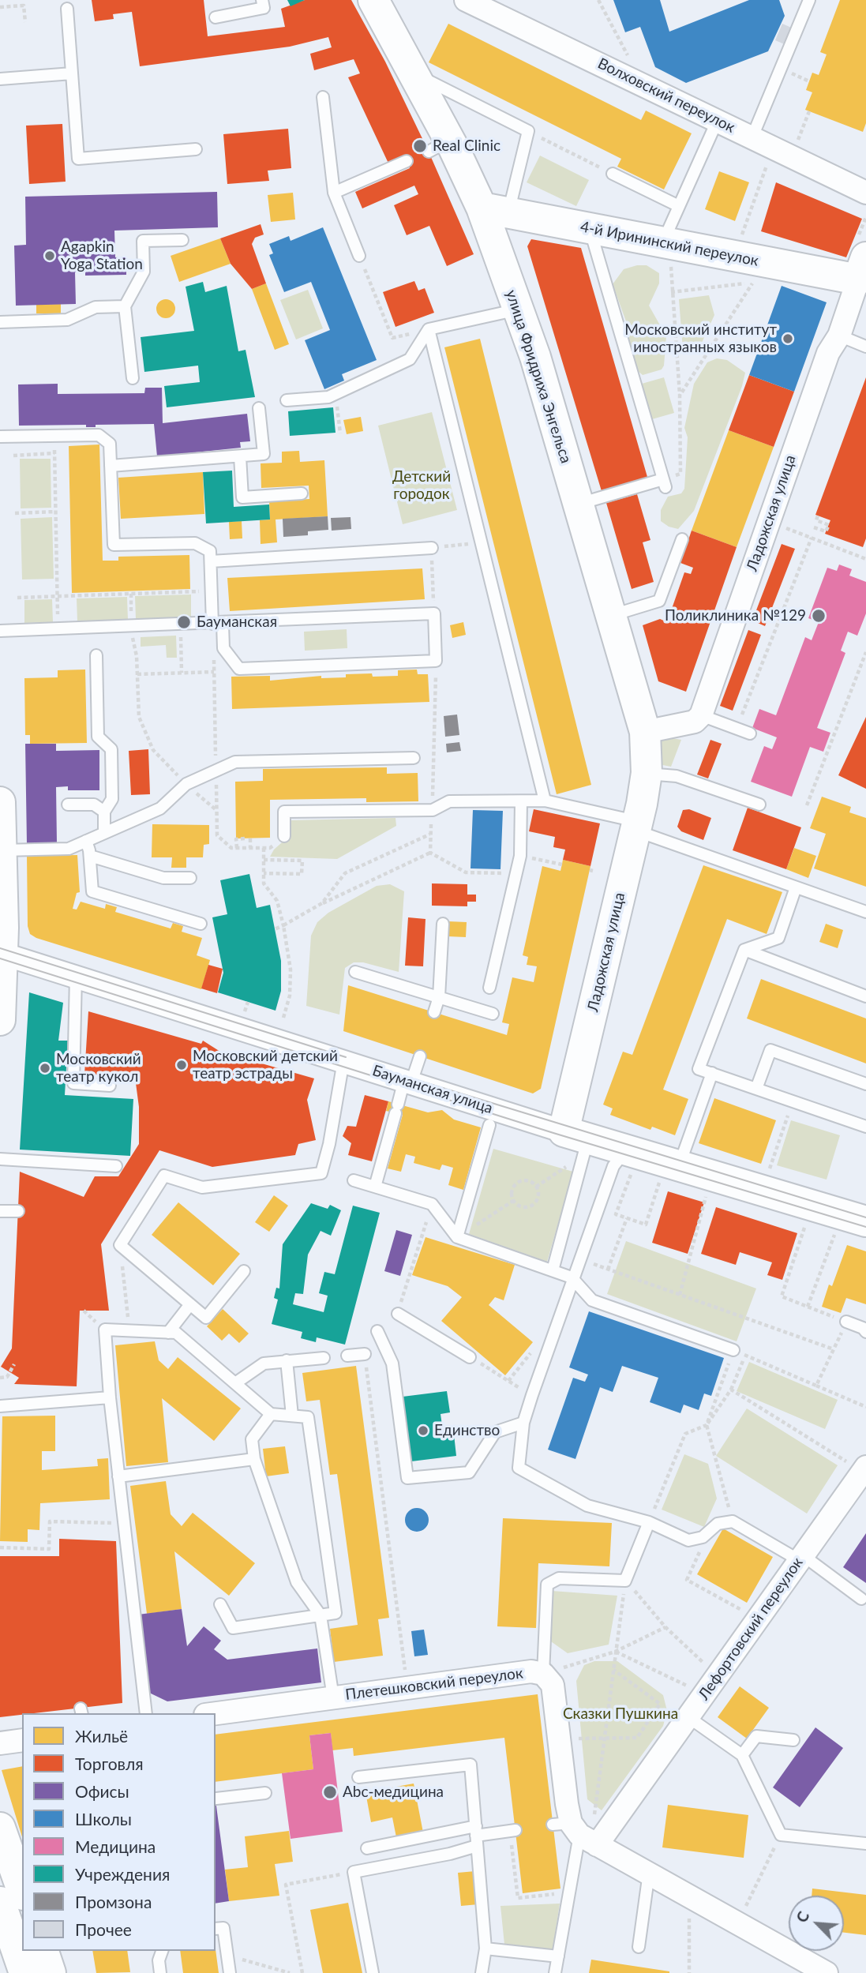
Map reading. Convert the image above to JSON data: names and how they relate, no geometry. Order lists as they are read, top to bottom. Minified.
{"streets":{"street":["Волховский переулок","4-й Ирининский переулок","улица Фридриха Энгельса","Ладожская улица","Бауманская улица","Лефортовский переулок","Плетешковский переулок"]},"crossings":[["4-й Ирининский переулок","улица Фридриха Энгельса"],["4-й Ирининский переулок","Ладожская улица"],["улица Фридриха Энгельса","Ладожская улица"],["Ладожская улица","Бауманская улица"],["Лефортовский переулок","Плетешковский переулок"]],"parks":["Детский городок","Сказки Пушкина"],"places":["Real Clinic","Agapkin Yoga Station","Московский институт иностранных языков","Поликлиника №129","Бауманская","Московский детский театр эстрады","Московский театр кукол","Единство","Abc-медицина"],"legend":["Жильё","Торговля","Офисы","Школы","Медицина","Учреждения","Промзона","Прочее"],"north":"top left"}
